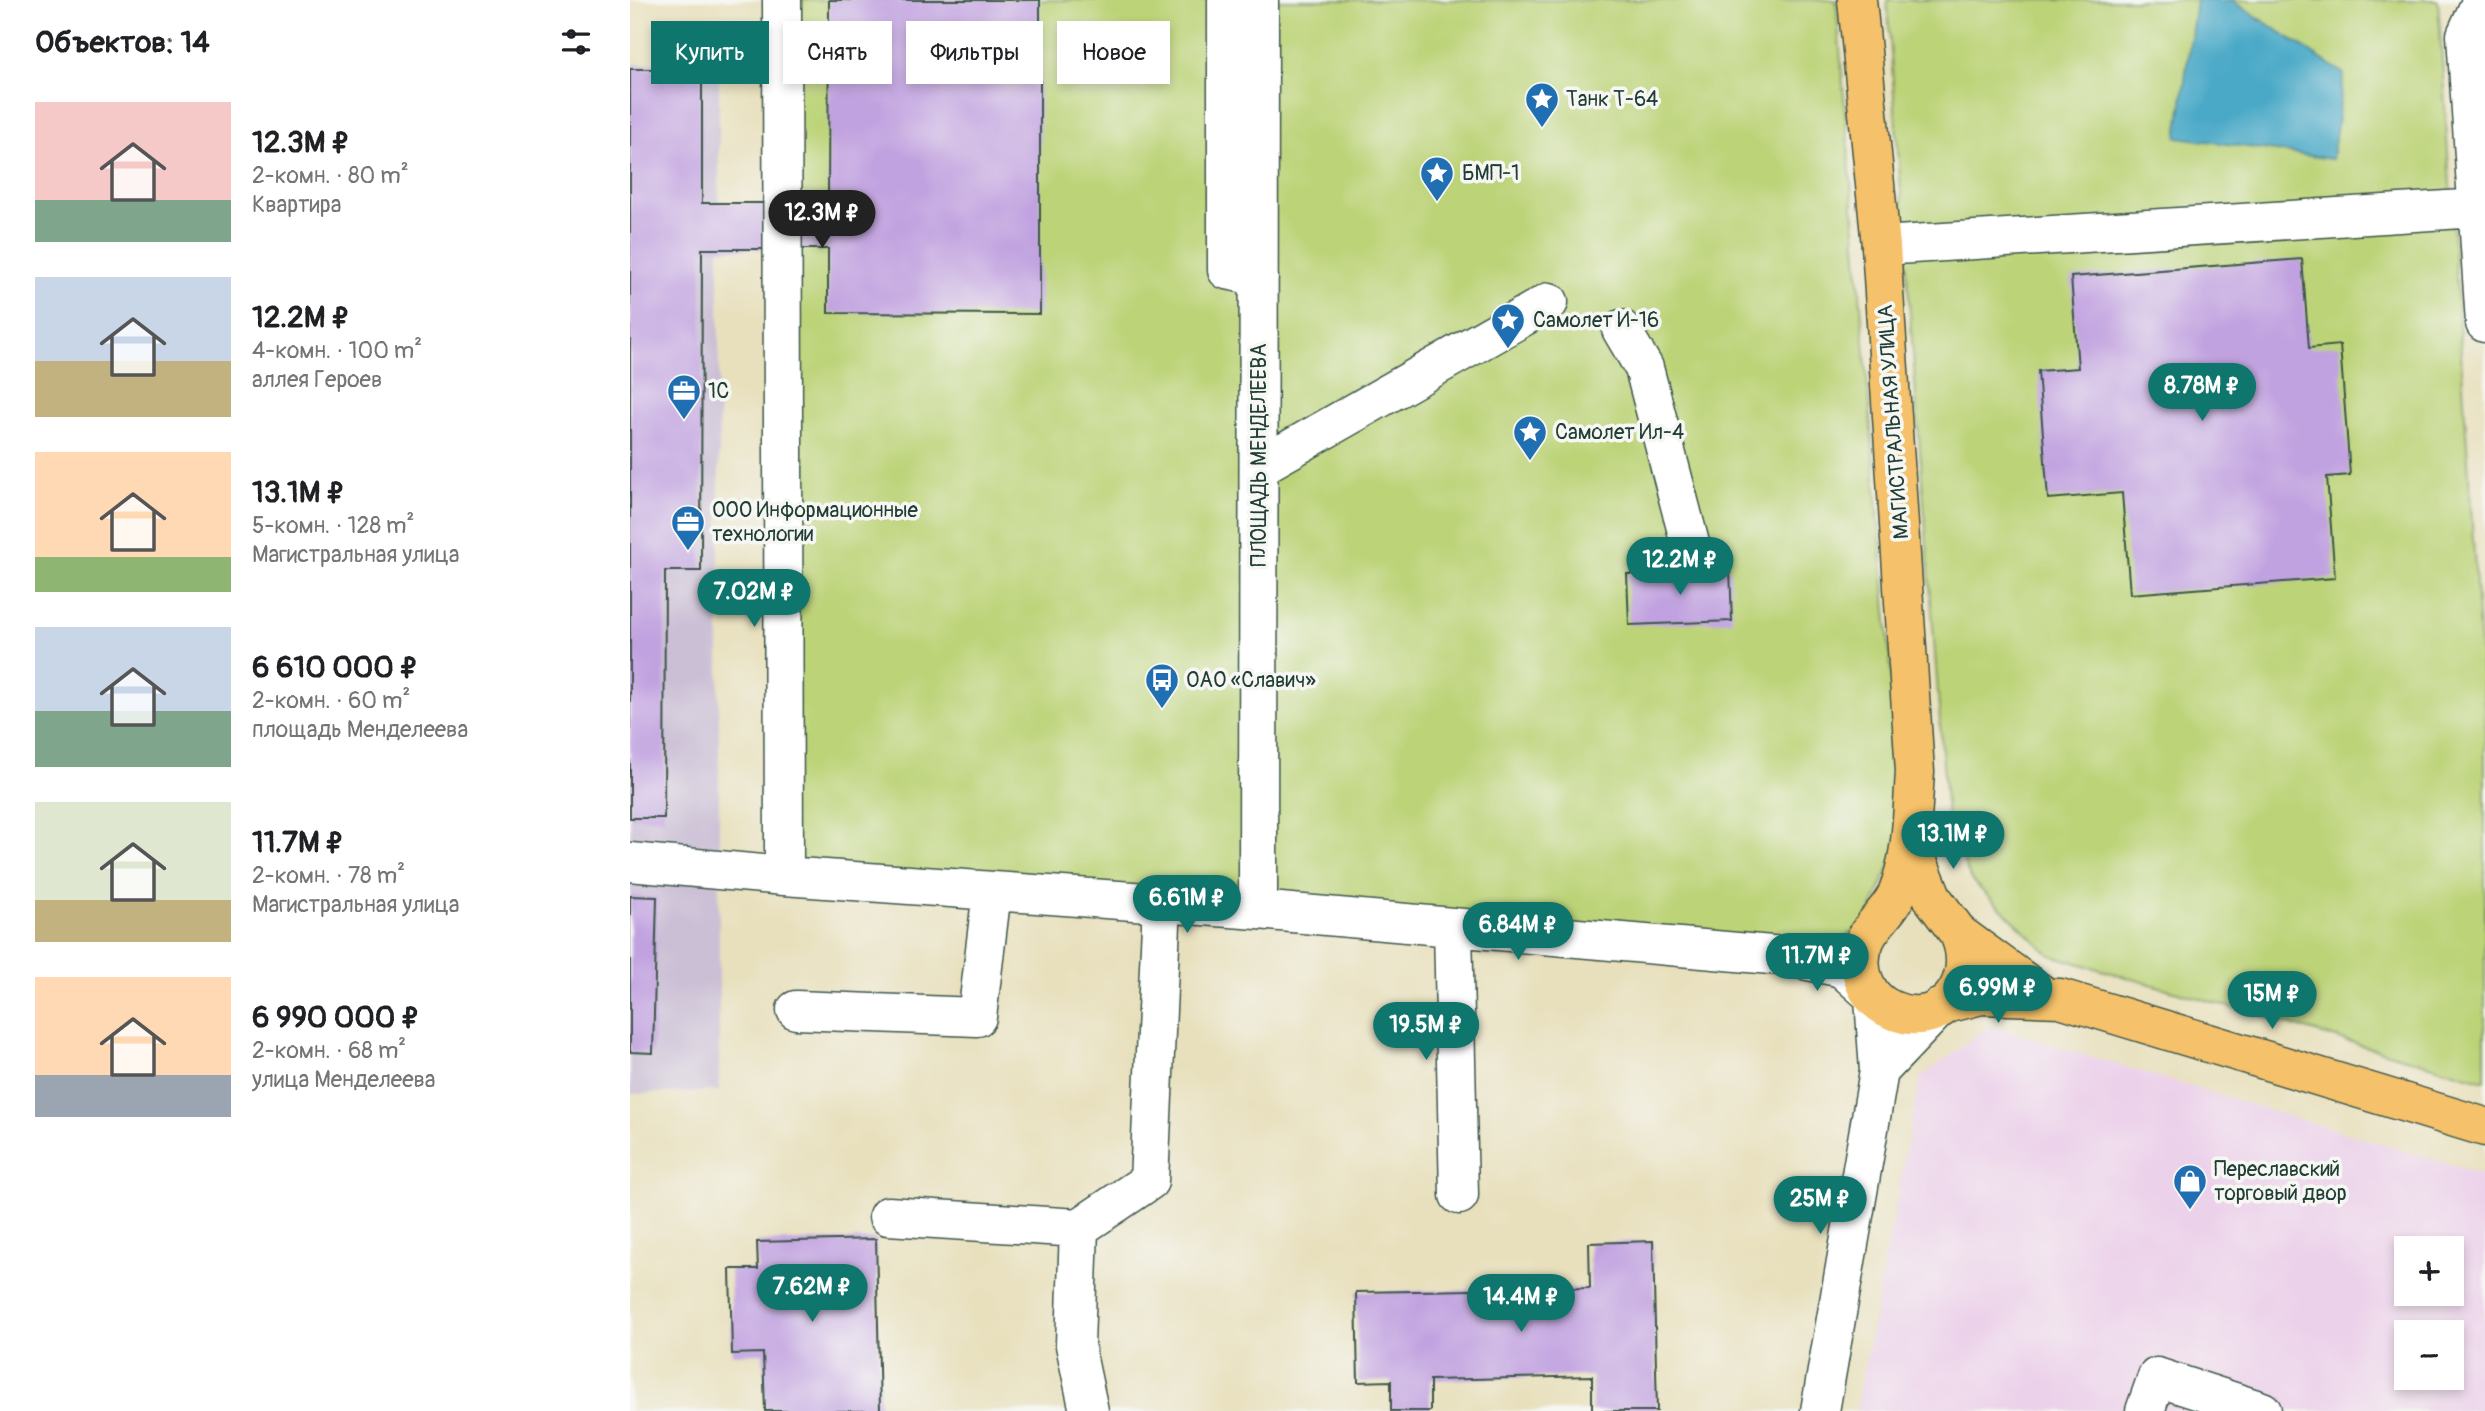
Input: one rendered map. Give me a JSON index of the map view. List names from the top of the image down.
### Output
{
  "streets": {
    "main road": ["МАГИСТРАЛЬНАЯ УЛИЦА"],
    "street": ["ПЛОЩАДЬ МЕНДЕЛЕЕВА"]
  },
  "places": {
    "place": [
      "Танк Т-64",
      "БМП-1",
      "Самолет И-16",
      "Самолет Ил-4"
    ],
    "office": ["1С", "ООО Информационные технологии"],
    "bus stop": ["ОАО «Славич»"],
    "shop": ["Переславский торговый двор"]
  },
  "page": {
    "heading": "Объектов: 14",
    "chip": [
      "Купить",
      "Снять",
      "Фильтры",
      "Новое"
    ],
    "list": [
      {
        "name": "12.3M ₽",
        "note": "2-комн. · 80 m² · Квартира"
      },
      {
        "name": "12.2M ₽",
        "note": "4-комн. · 100 m² · аллея Героев"
      },
      {
        "name": "13.1M ₽",
        "note": "5-комн. · 128 m² · Магистральная улица"
      },
      {
        "name": "6 610 000 ₽",
        "note": "2-комн. · 60 m² · площадь Менделеева"
      },
      {
        "name": "11.7M ₽",
        "note": "2-комн. · 78 m² · Магистральная улица"
      },
      {
        "name": "6 990 000 ₽",
        "note": "2-комн. · 68 m² · улица Менделеева"
      }
    ],
    "price": [
      "12.3M ₽",
      "8.78M ₽",
      "12.2M ₽",
      "7.02M ₽",
      "13.1M ₽",
      "6.61M ₽",
      "6.84M ₽",
      "11.7M ₽",
      "6.99M ₽",
      "15M ₽",
      "19.5M ₽",
      "25M ₽",
      "7.62M ₽",
      "14.4M ₽"
    ],
    "map_buttons": ["+", "−"]
  }
}
